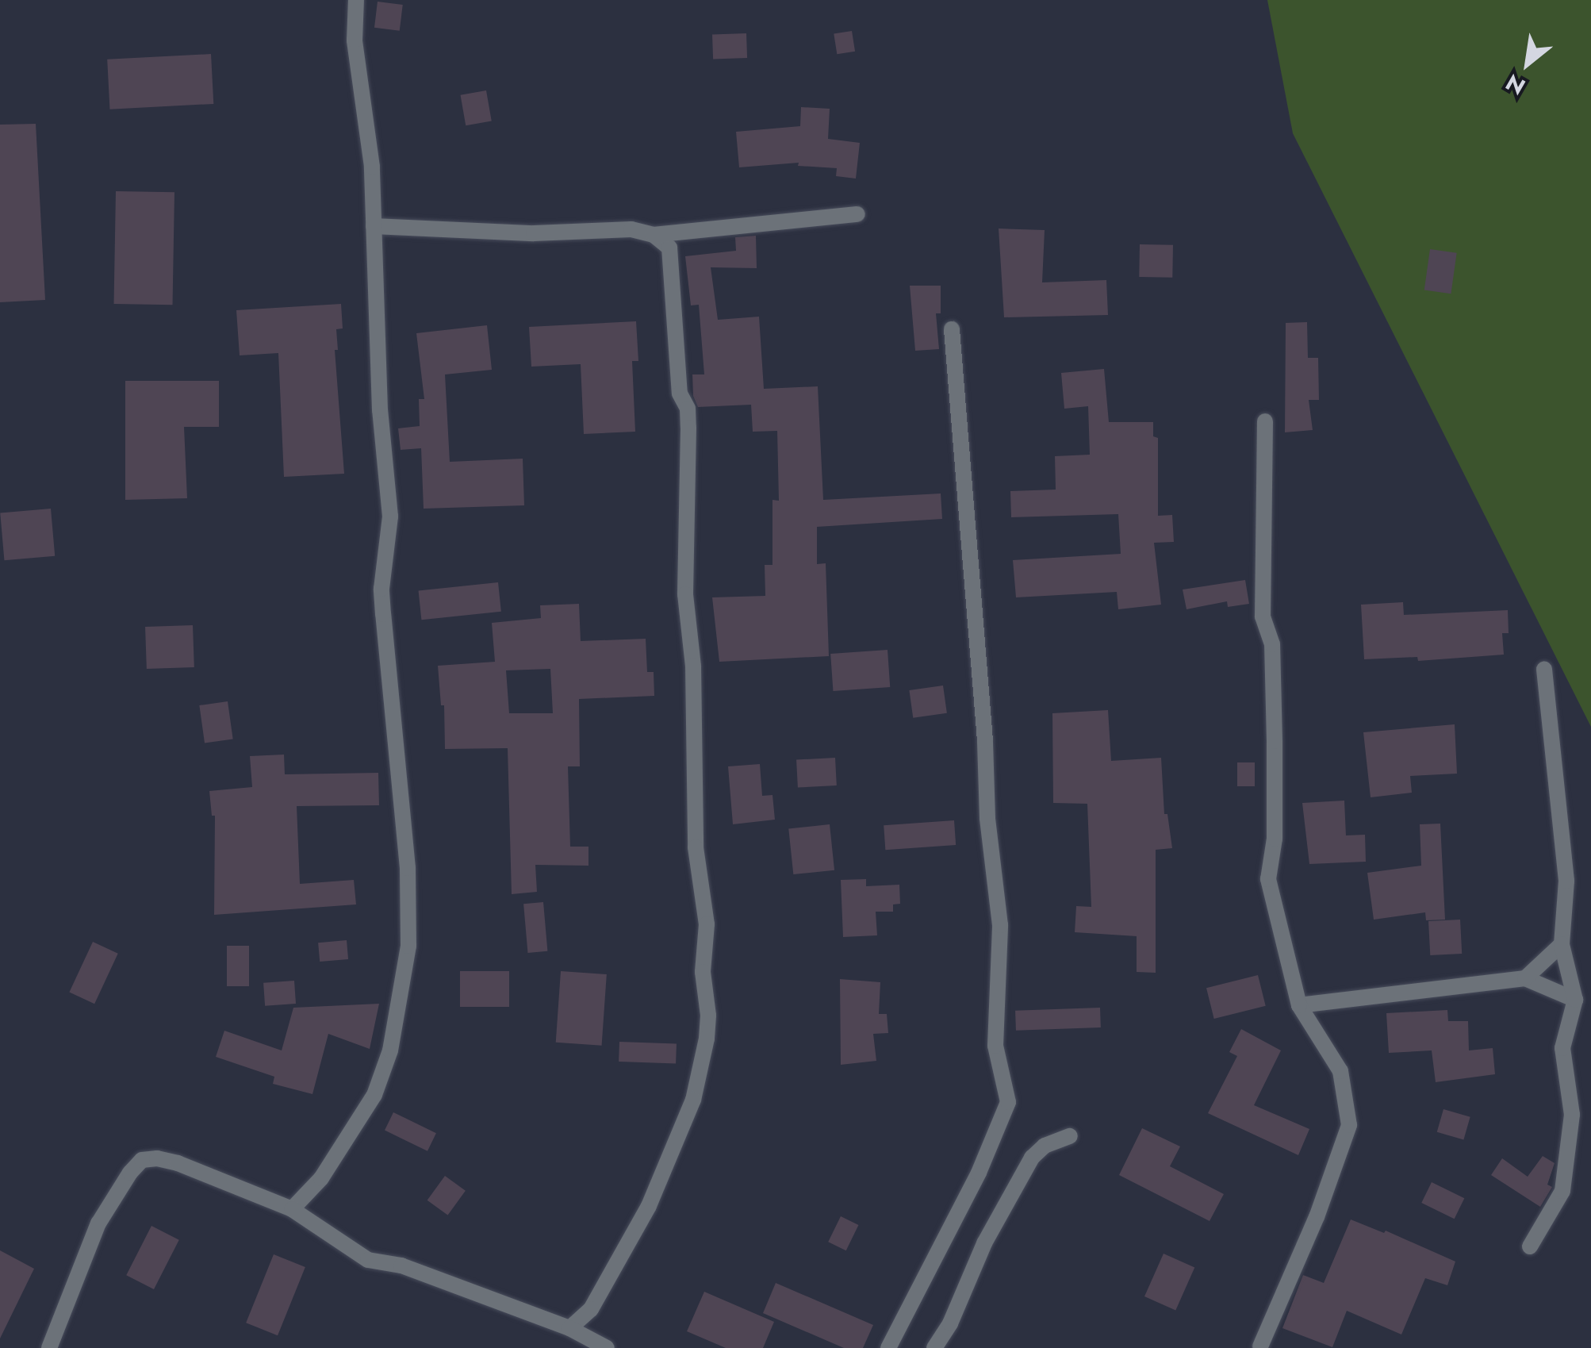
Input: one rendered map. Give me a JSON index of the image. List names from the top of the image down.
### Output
{
  "north": "bottom left"
}
